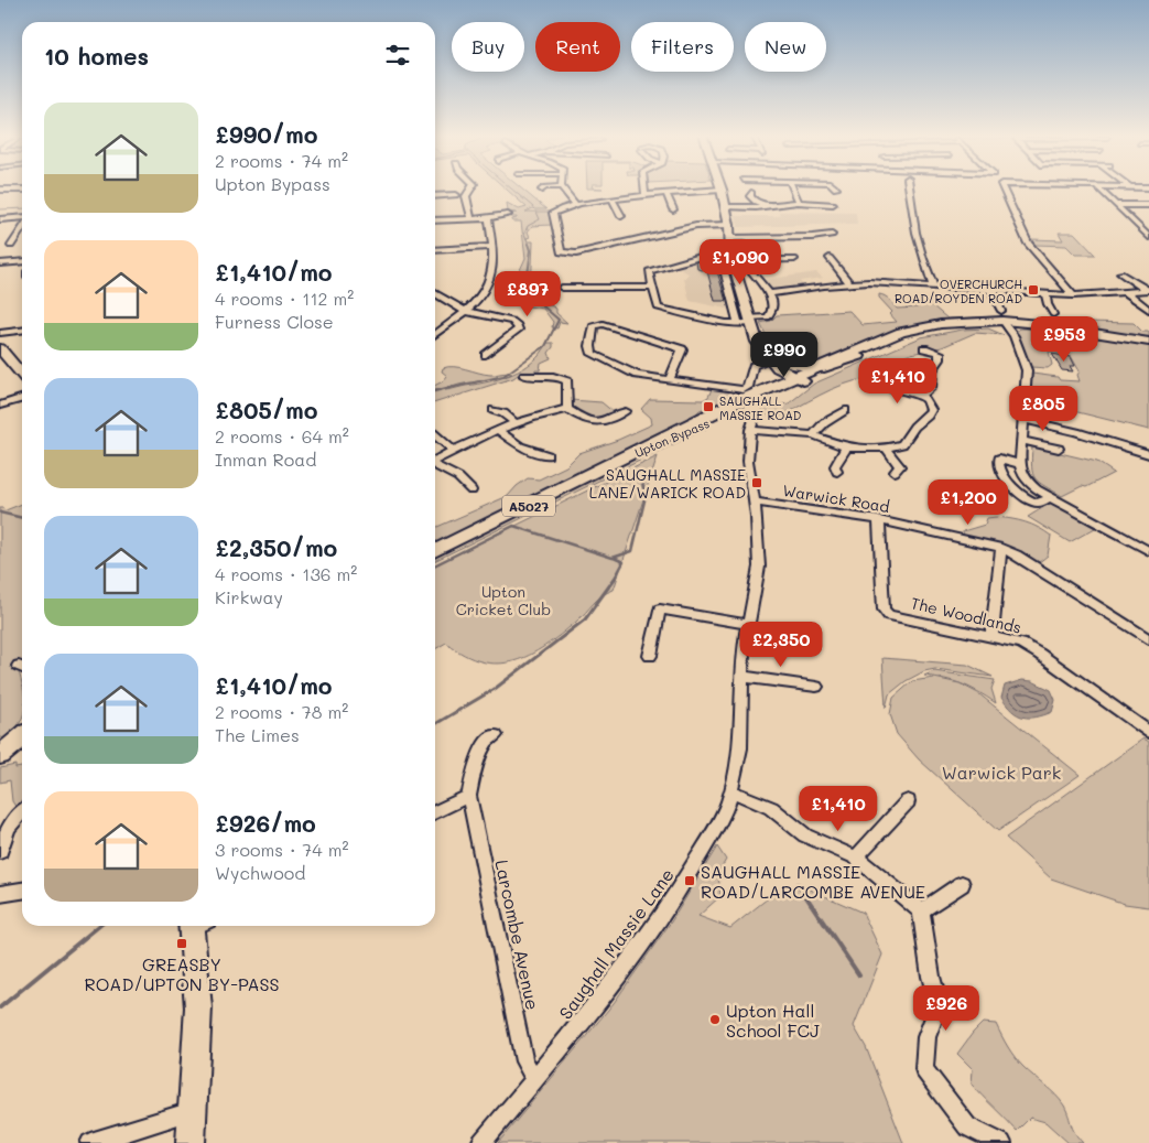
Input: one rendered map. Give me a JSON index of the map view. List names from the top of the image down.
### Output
{
  "streets": {
    "main road": ["Upton Bypass", "A5027"],
    "street": [
      "Warwick Road",
      "The Woodlands",
      "Larcombe Avenue",
      "Saughall Massie Lane"
    ]
  },
  "crossings": [
    ["Warwick Road", "The Woodlands"],
    ["Warwick Road", "Saughall Massie Lane"],
    ["Larcombe Avenue", "Saughall Massie Lane"]
  ],
  "parks": ["Upton Cricket Club", "Warwick Park"],
  "places": {
    "transit": [
      "OVERCHURCH ROAD/ROYDEN ROAD",
      "SAUGHALL MASSIE ROAD",
      "SAUGHALL MASSIE LANE/WARICK ROAD",
      "SAUGHALL MASSIE ROAD/LARCOMBE AVENUE",
      "GREASBY ROAD/UPTON BY-PASS"
    ],
    "other": ["Upton Hall School FCJ"]
  },
  "page": {
    "chip": [
      "Buy",
      "Rent",
      "Filters",
      "New"
    ],
    "heading": "10 homes",
    "list": [
      {
        "name": "£990/mo",
        "note": "2 rooms · 74 m² · Upton Bypass"
      },
      {
        "name": "£1,410/mo",
        "note": "4 rooms · 112 m² · Furness Close"
      },
      {
        "name": "£805/mo",
        "note": "2 rooms · 64 m² · Inman Road"
      },
      {
        "name": "£2,350/mo",
        "note": "4 rooms · 136 m² · Kirkway"
      },
      {
        "name": "£1,410/mo",
        "note": "2 rooms · 78 m² · The Limes"
      },
      {
        "name": "£926/mo",
        "note": "3 rooms · 74 m² · Wychwood"
      }
    ],
    "price": [
      "£1,090",
      "£897",
      "£953",
      "£990",
      "£1,410",
      "£805",
      "£1,200",
      "£2,350",
      "£1,410",
      "£926"
    ]
  }
}
